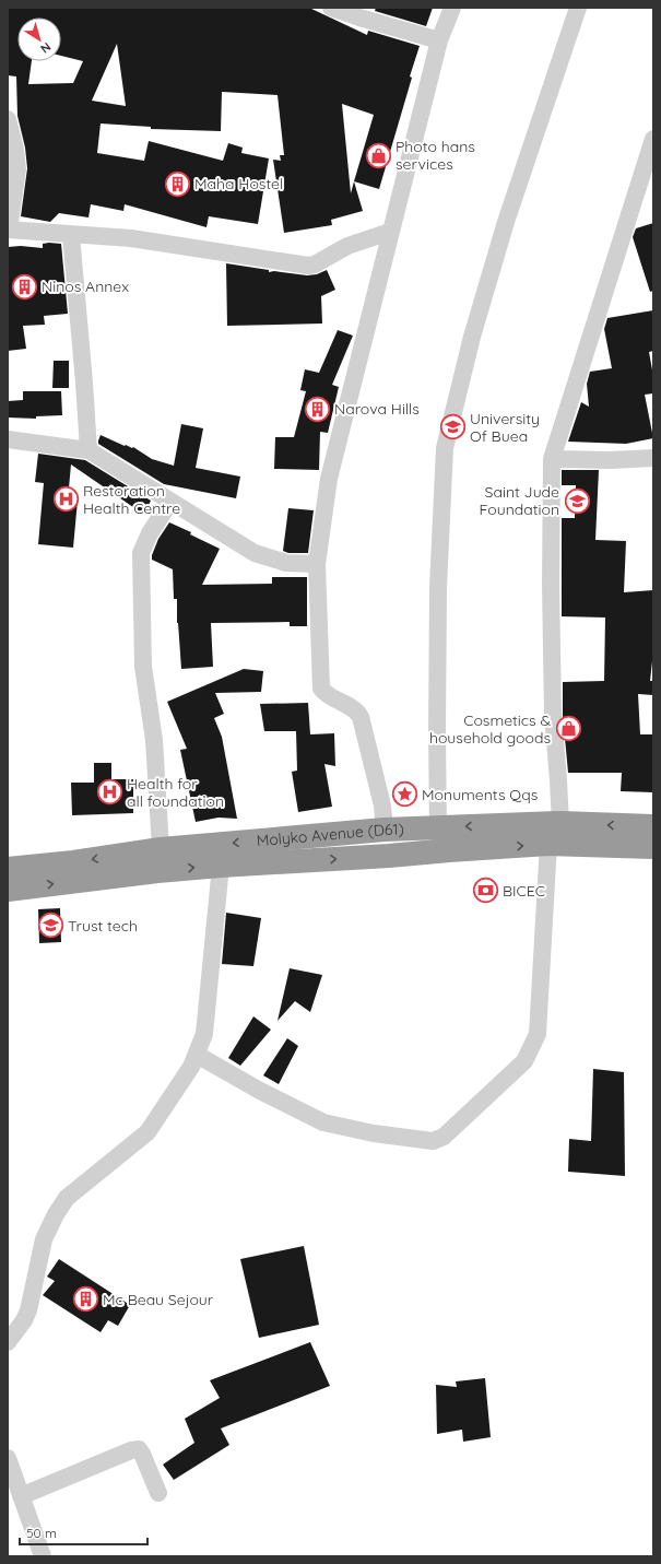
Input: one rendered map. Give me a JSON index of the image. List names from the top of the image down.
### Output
{
  "streets": {
    "highway": ["Molyko Avenue (D61)"]
  },
  "places": {
    "shop": ["Photo hans services", "Cosmetics & household goods"],
    "building": [
      "Maha Hostel",
      "Ninos Annex",
      "Narova Hills",
      "Mc Beau Sejour"
    ],
    "school or university": ["University Of Buea", "Saint Jude Foundation", "Trust tech"],
    "hospital": ["Restoration Health Centre", "Health for all foundation"],
    "place": ["Monuments Qqs"],
    "bank": ["BICEC"]
  },
  "scale_bar": "50 m",
  "north": "bottom right"
}
